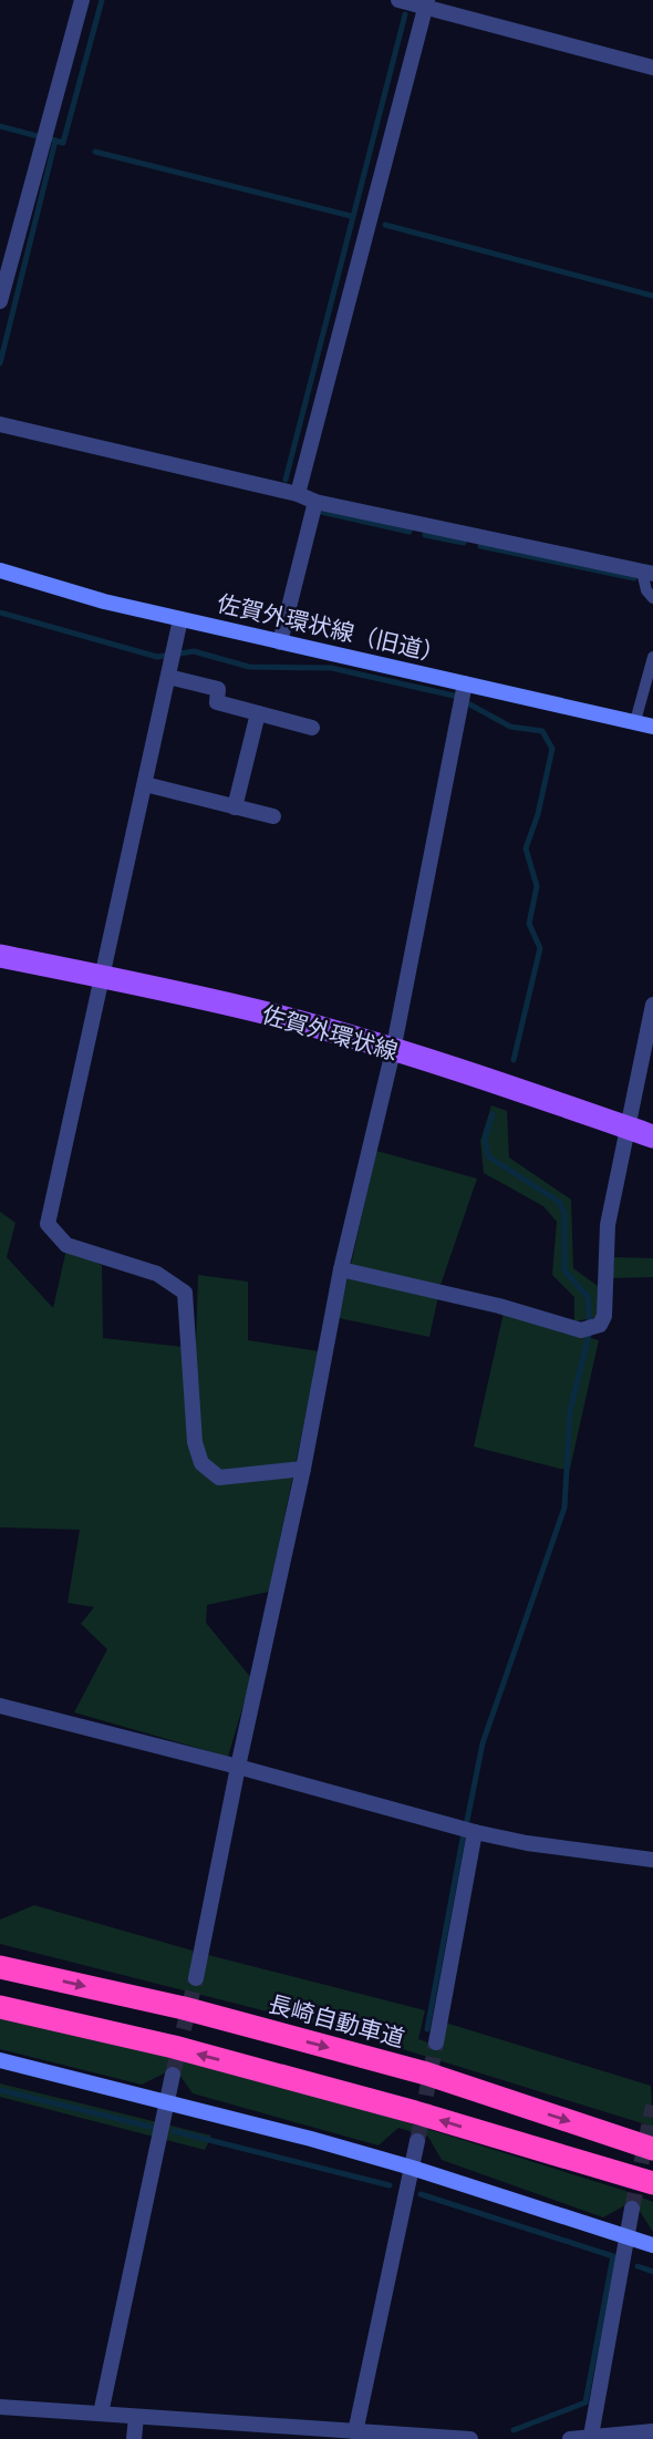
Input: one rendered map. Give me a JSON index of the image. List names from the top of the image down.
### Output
{
  "streets": {
    "highway": ["長崎自動車道"],
    "main road": ["佐賀外環状線"],
    "street": ["佐賀外環状線（旧道）"]
  }
}
